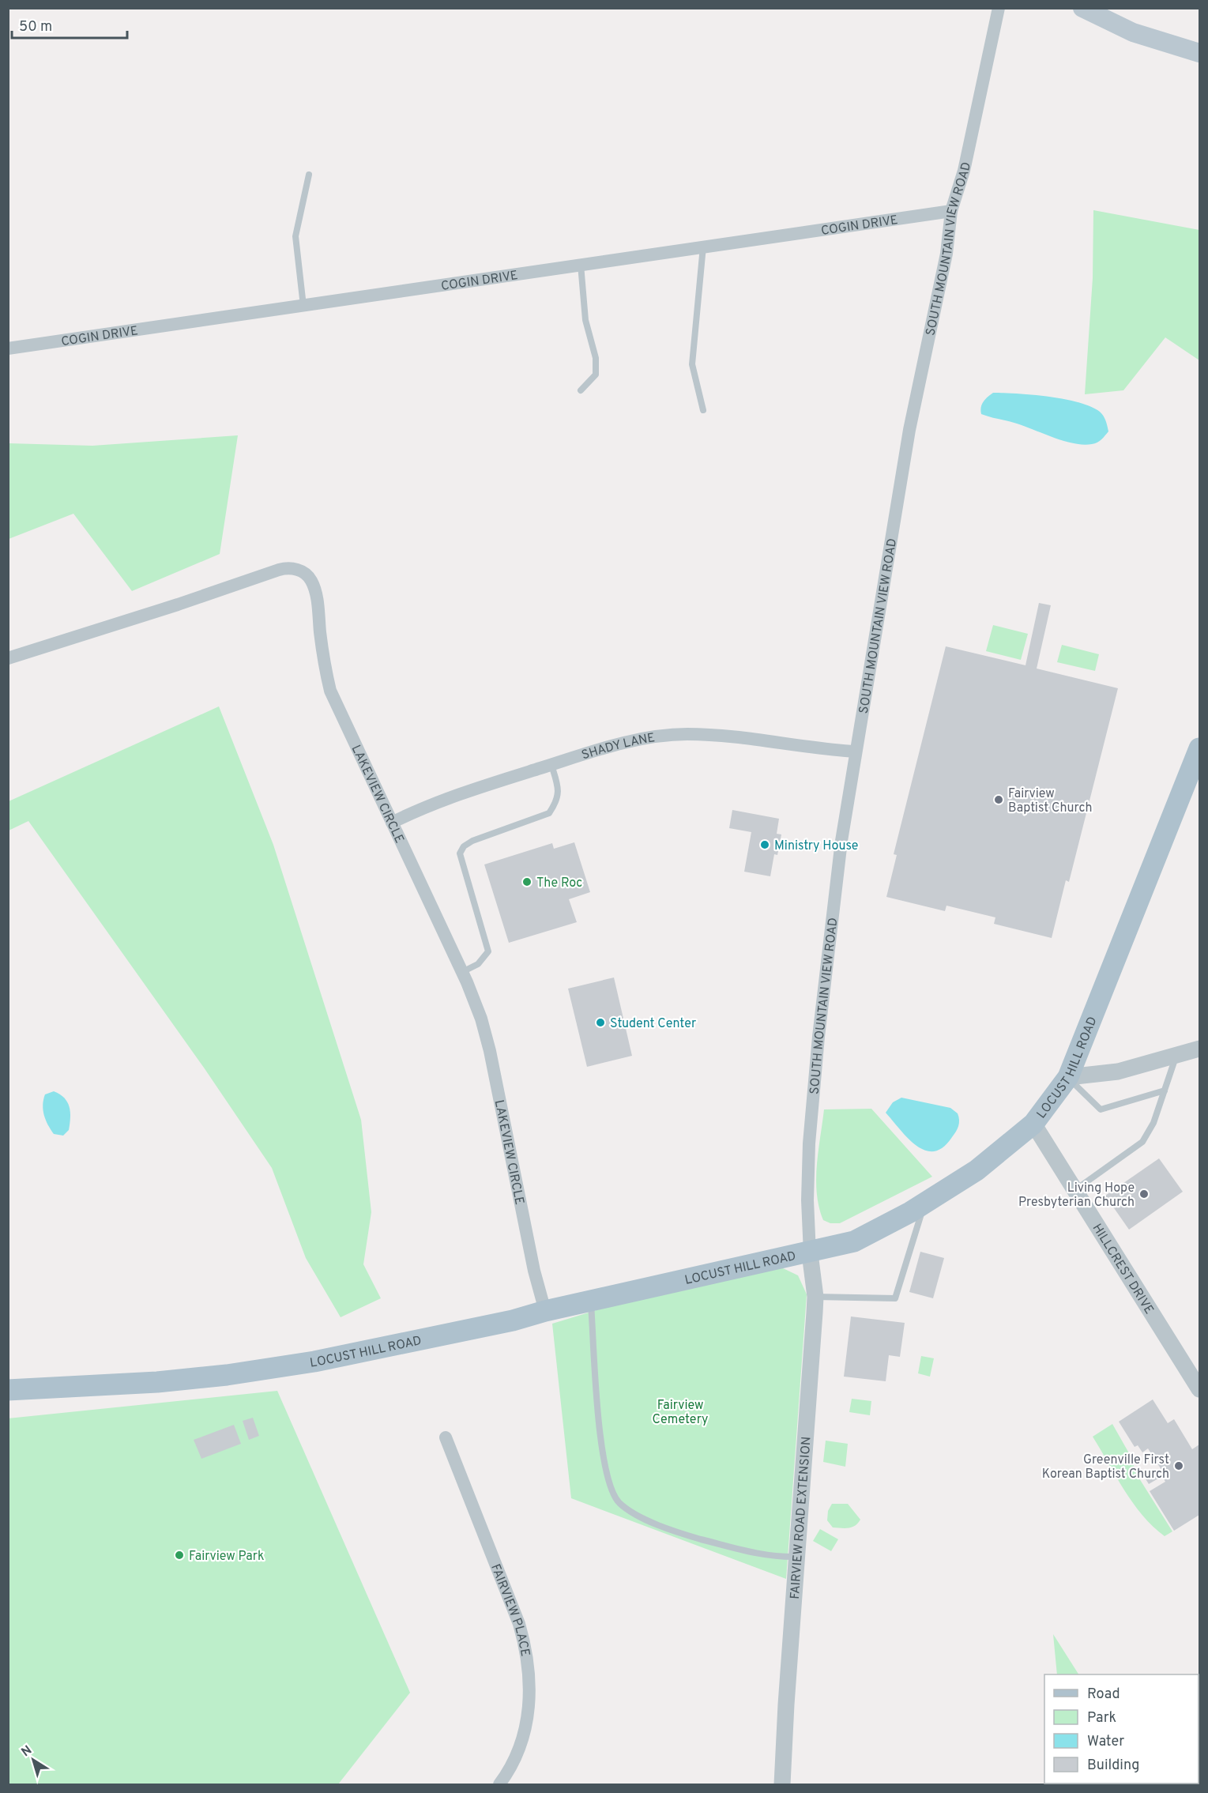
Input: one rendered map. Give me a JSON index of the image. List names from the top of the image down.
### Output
{
  "streets": {
    "main road": ["LOCUST HILL ROAD"],
    "street": [
      "COGIN DRIVE",
      "SOUTH MOUNTAIN VIEW ROAD",
      "SHADY LANE",
      "LAKEVIEW CIRCLE",
      "HILLCREST DRIVE",
      "FAIRVIEW ROAD EXTENSION",
      "FAIRVIEW PLACE"
    ]
  },
  "crossings": [
    ["COGIN DRIVE", "SOUTH MOUNTAIN VIEW ROAD"],
    ["SOUTH MOUNTAIN VIEW ROAD", "SHADY LANE"],
    ["SOUTH MOUNTAIN VIEW ROAD", "LOCUST HILL ROAD"],
    ["SOUTH MOUNTAIN VIEW ROAD", "FAIRVIEW ROAD EXTENSION"],
    ["SHADY LANE", "LAKEVIEW CIRCLE"],
    ["LAKEVIEW CIRCLE", "LOCUST HILL ROAD"],
    ["LOCUST HILL ROAD", "HILLCREST DRIVE"],
    ["LOCUST HILL ROAD", "FAIRVIEW ROAD EXTENSION"]
  ],
  "parks": ["Fairview Cemetery"],
  "places": [
    "Fairview Baptist Church",
    "Ministry House",
    "The Roc",
    "Student Center",
    "Living Hope Presbyterian Church",
    "Greenville First Korean Baptist Church",
    "Fairview Park"
  ],
  "legend": [
    "Road",
    "Park",
    "Water",
    "Building"
  ],
  "scale_bar": "50 m",
  "north": "top left"
}
